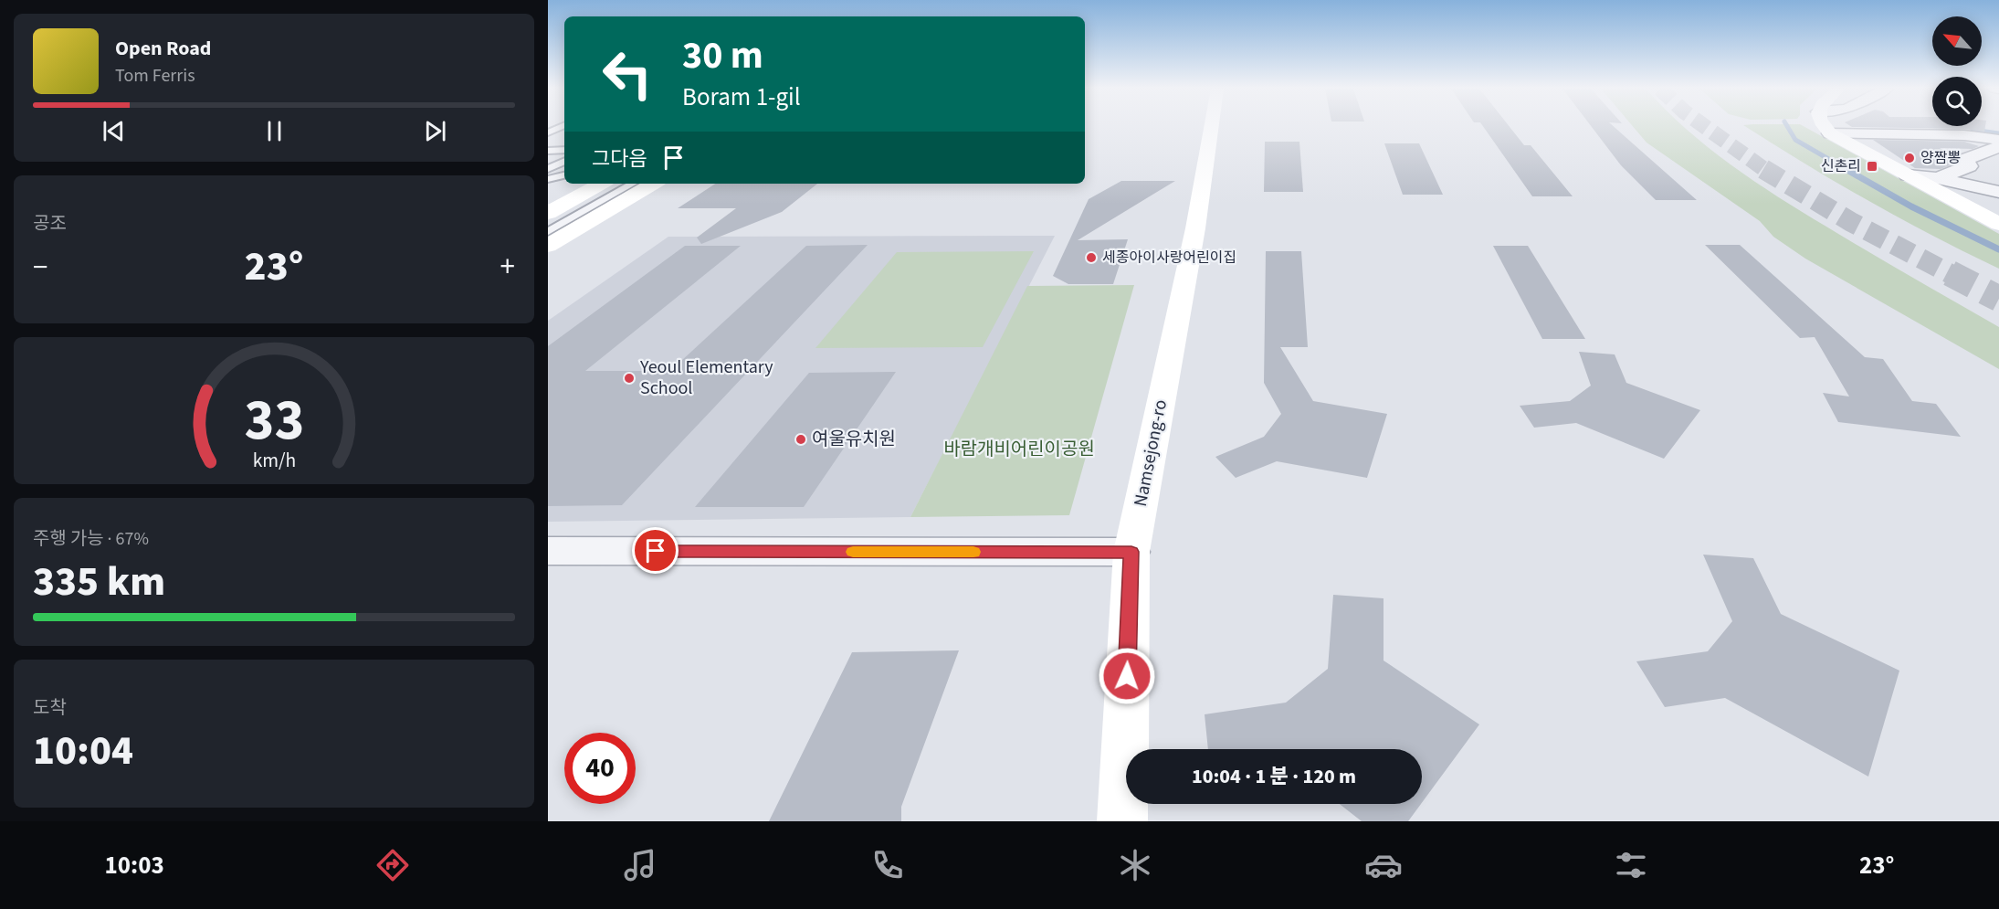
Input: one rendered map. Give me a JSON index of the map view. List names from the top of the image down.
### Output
{
  "streets": {
    "street": ["Namsejong-ro"]
  },
  "parks": ["바람개비어린이공원"],
  "places": {
    "other": [
      "양짬뽕",
      "세종아이사랑어린이집",
      "Yeoul Elementary School",
      "여울유치원"
    ],
    "transit": ["신촌리"]
  },
  "north": "top left",
  "page": {
    "turn": ["30 m", "Boram 1-gil"],
    "song": ["Open Road", "Tom Ferris"],
    "then": "그다음",
    "tile": [
      "공조",
      ["주행 가능 · 67%", "335 km"],
      ["도착", "10:04"]
    ],
    "heat": ["−", "23°", "+"],
    "limit": "40",
    "trip": "10:04 · 1 분 · 120 m",
    "tabs": ["10:03", "23°"],
    "gauge": ["33", "km/h"]
  }
}
